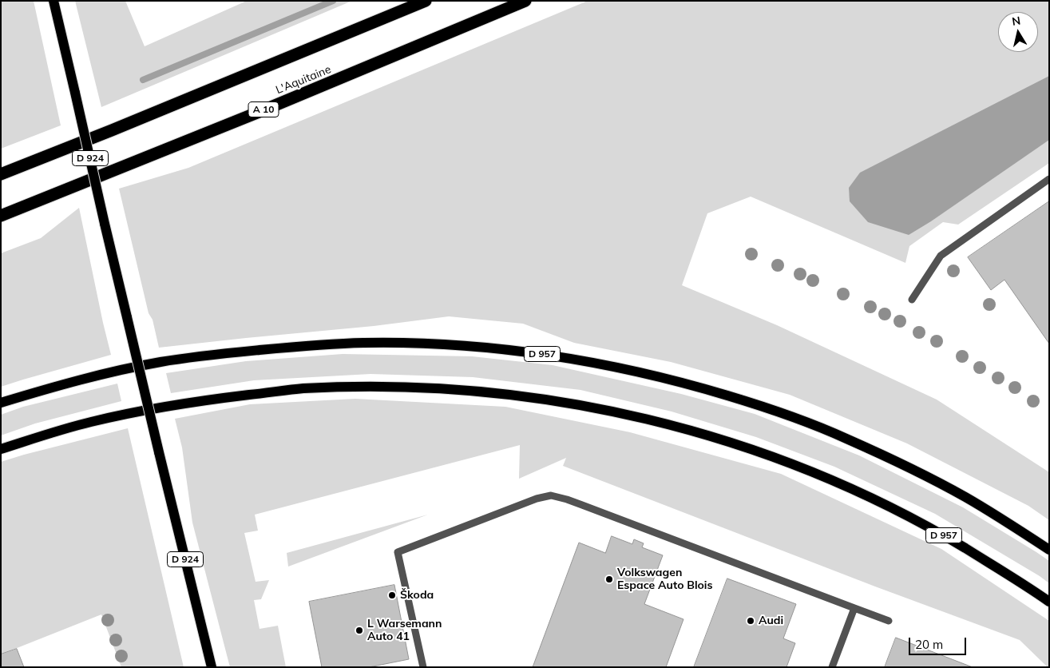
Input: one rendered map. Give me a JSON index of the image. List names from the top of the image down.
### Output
{
  "streets": {
    "highway": ["L'Aquitaine", "A 10"],
    "main road": ["D 924", "D 957"]
  },
  "places": [
    "Volkswagen Espace Auto Blois",
    "Škoda",
    "Audi",
    "L Warsemann Auto 41"
  ],
  "scale_bar": "20 m",
  "north": "top"
}
